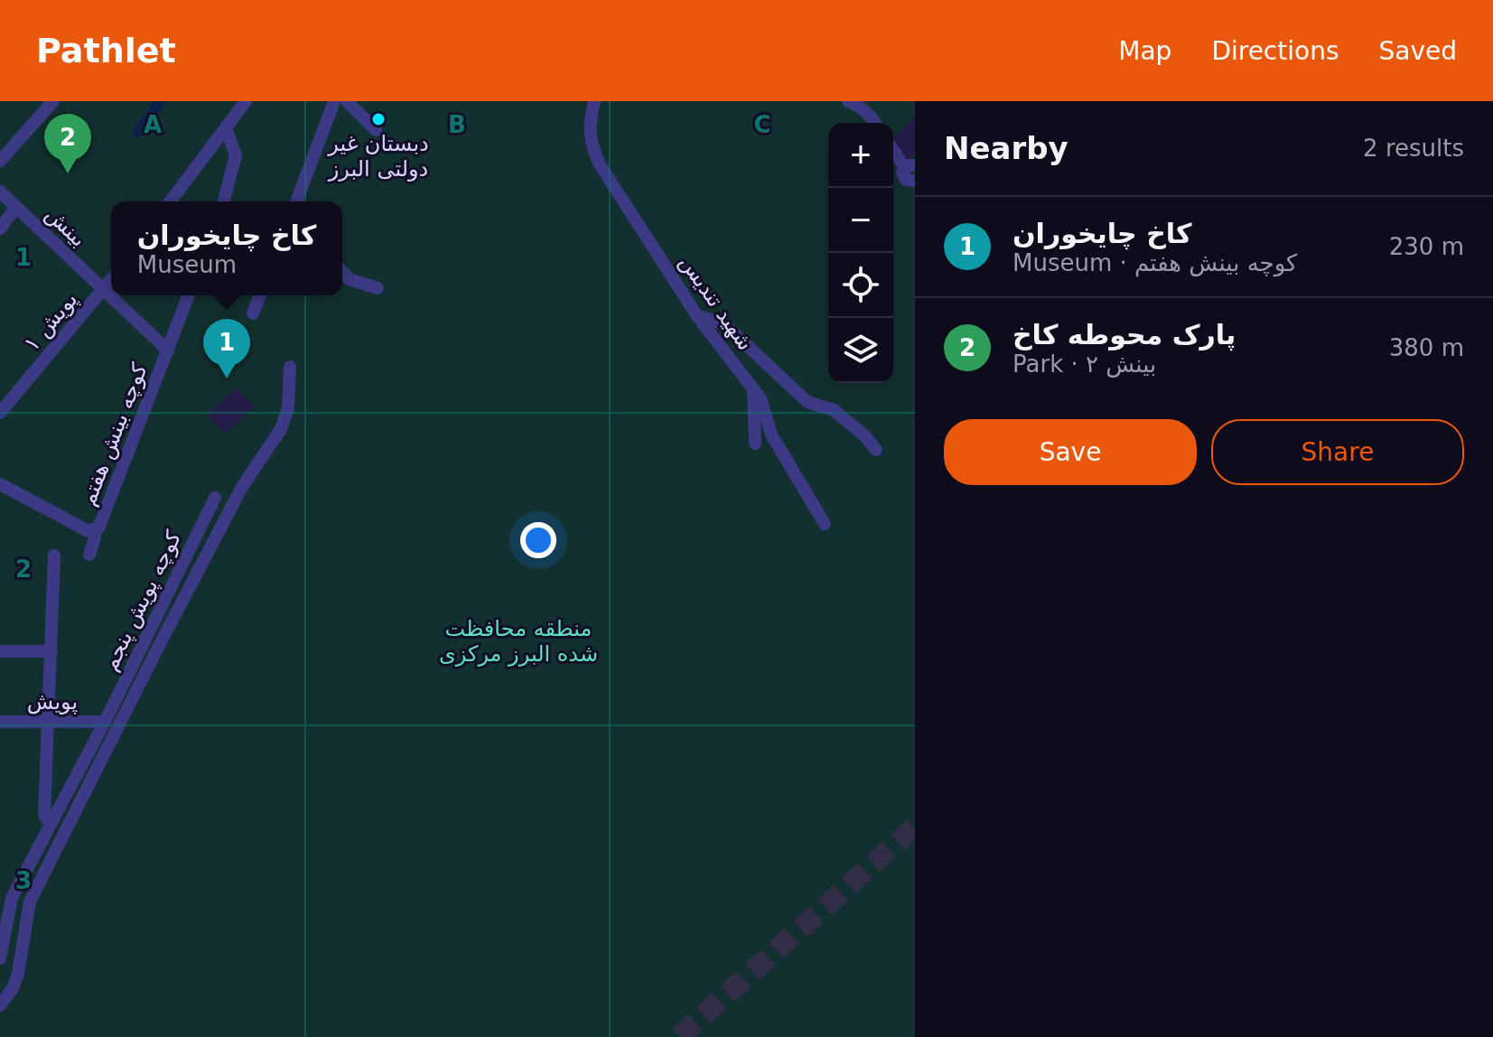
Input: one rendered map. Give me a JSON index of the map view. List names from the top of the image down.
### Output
{
  "streets": {
    "street": [
      "بینش",
      "شهید تندیس",
      "پویش ۱",
      "کوچه بینش هفتم",
      "کوچه پویش پنجم",
      "پویش"
    ]
  },
  "crossings": [
    ["بینش", "پویش ۱"],
    ["بینش", "کوچه بینش هفتم"],
    ["کوچه پویش پنجم", "پویش"]
  ],
  "parks": ["منطقه محافظت شده البرز مرکزی"],
  "places": ["دبستان غیر دولتی البرز"],
  "page": {
    "header": "Pathlet",
    "nav": ["Map", "Directions", "Saved"],
    "heading": ["Nearby", "2 results"],
    "pins": ["2", "1"],
    "map_buttons": ["+", "−"],
    "list": [
      {
        "mark": "1",
        "name": "کاخ چایخوران",
        "note": "Museum · کوچه بینش هفتم",
        "value": "230 m"
      },
      {
        "mark": "2",
        "name": "پارک محوطه کاخ",
        "note": "Park · بینش ۲",
        "value": "380 m"
      }
    ],
    "popup": ["کاخ چایخوران", "Museum"],
    "buttons": ["Save", "Share"]
  },
  "grid": {
    "columns": ["A", "B", "C"],
    "rows": ["1", "2", "3"]
  }
}
